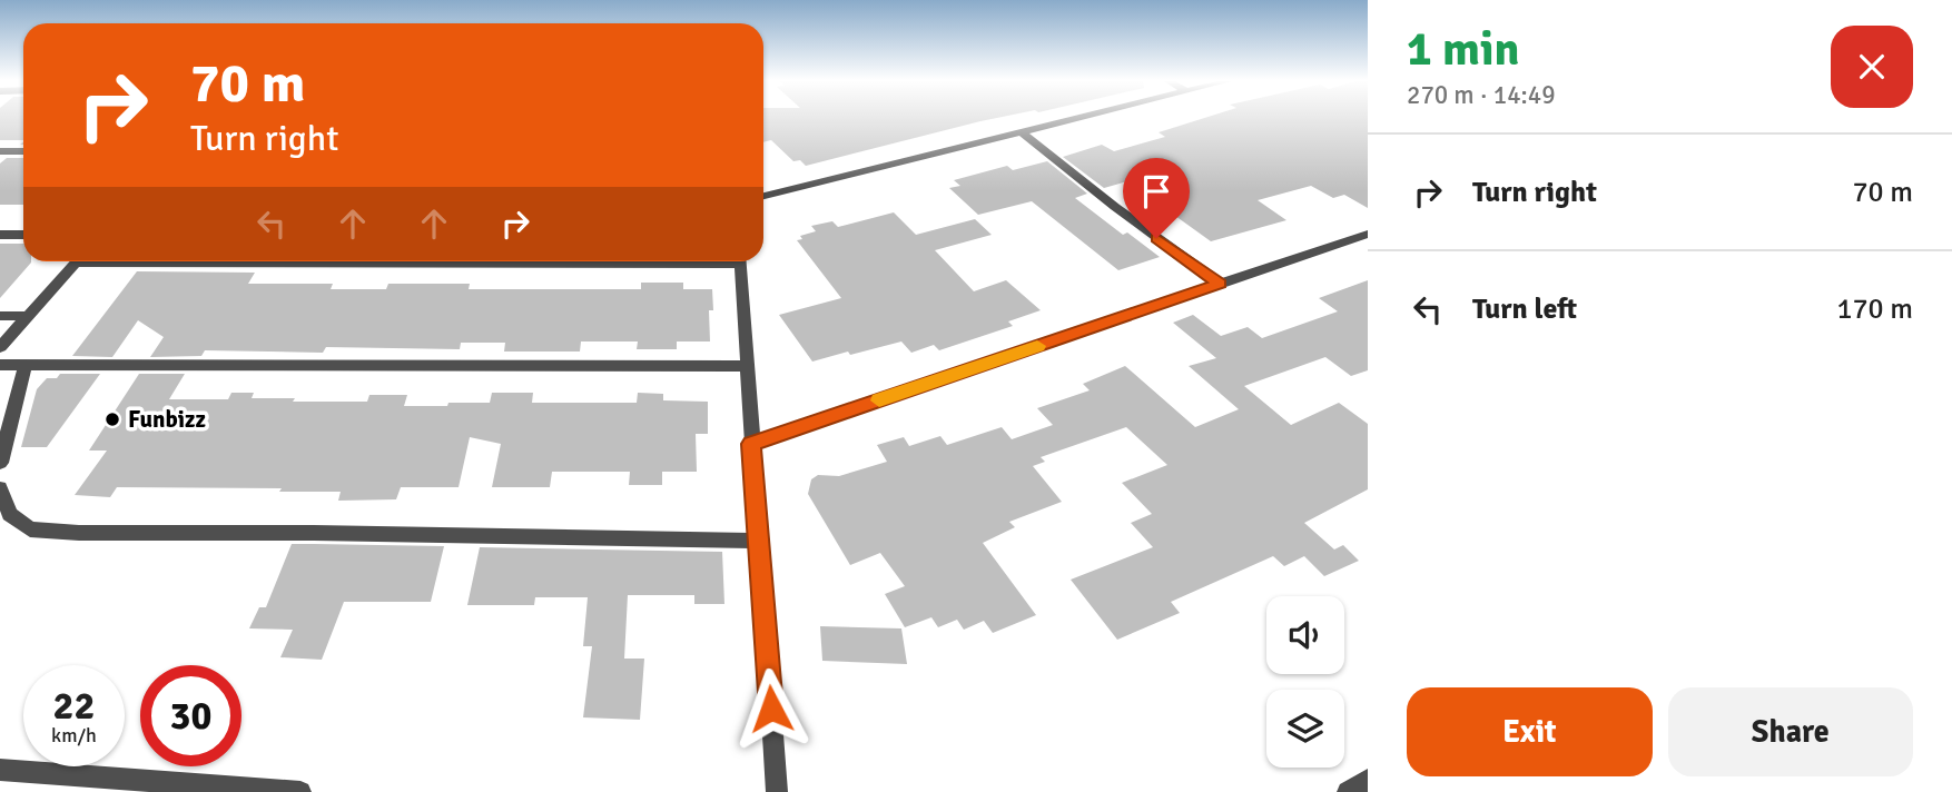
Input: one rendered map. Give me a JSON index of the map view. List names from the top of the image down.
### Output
{
  "places": ["Funbizz"],
  "page": {
    "heading": ["1 min", "270 m · 14:49"],
    "turn": ["70 m", "Turn right"],
    "list": [
      {
        "name": "Turn right",
        "value": "70 m"
      },
      {
        "name": "Turn left",
        "value": "170 m"
      }
    ],
    "speed": "22 km/h",
    "limit": "30",
    "buttons": ["Exit", "Share"]
  }
}
